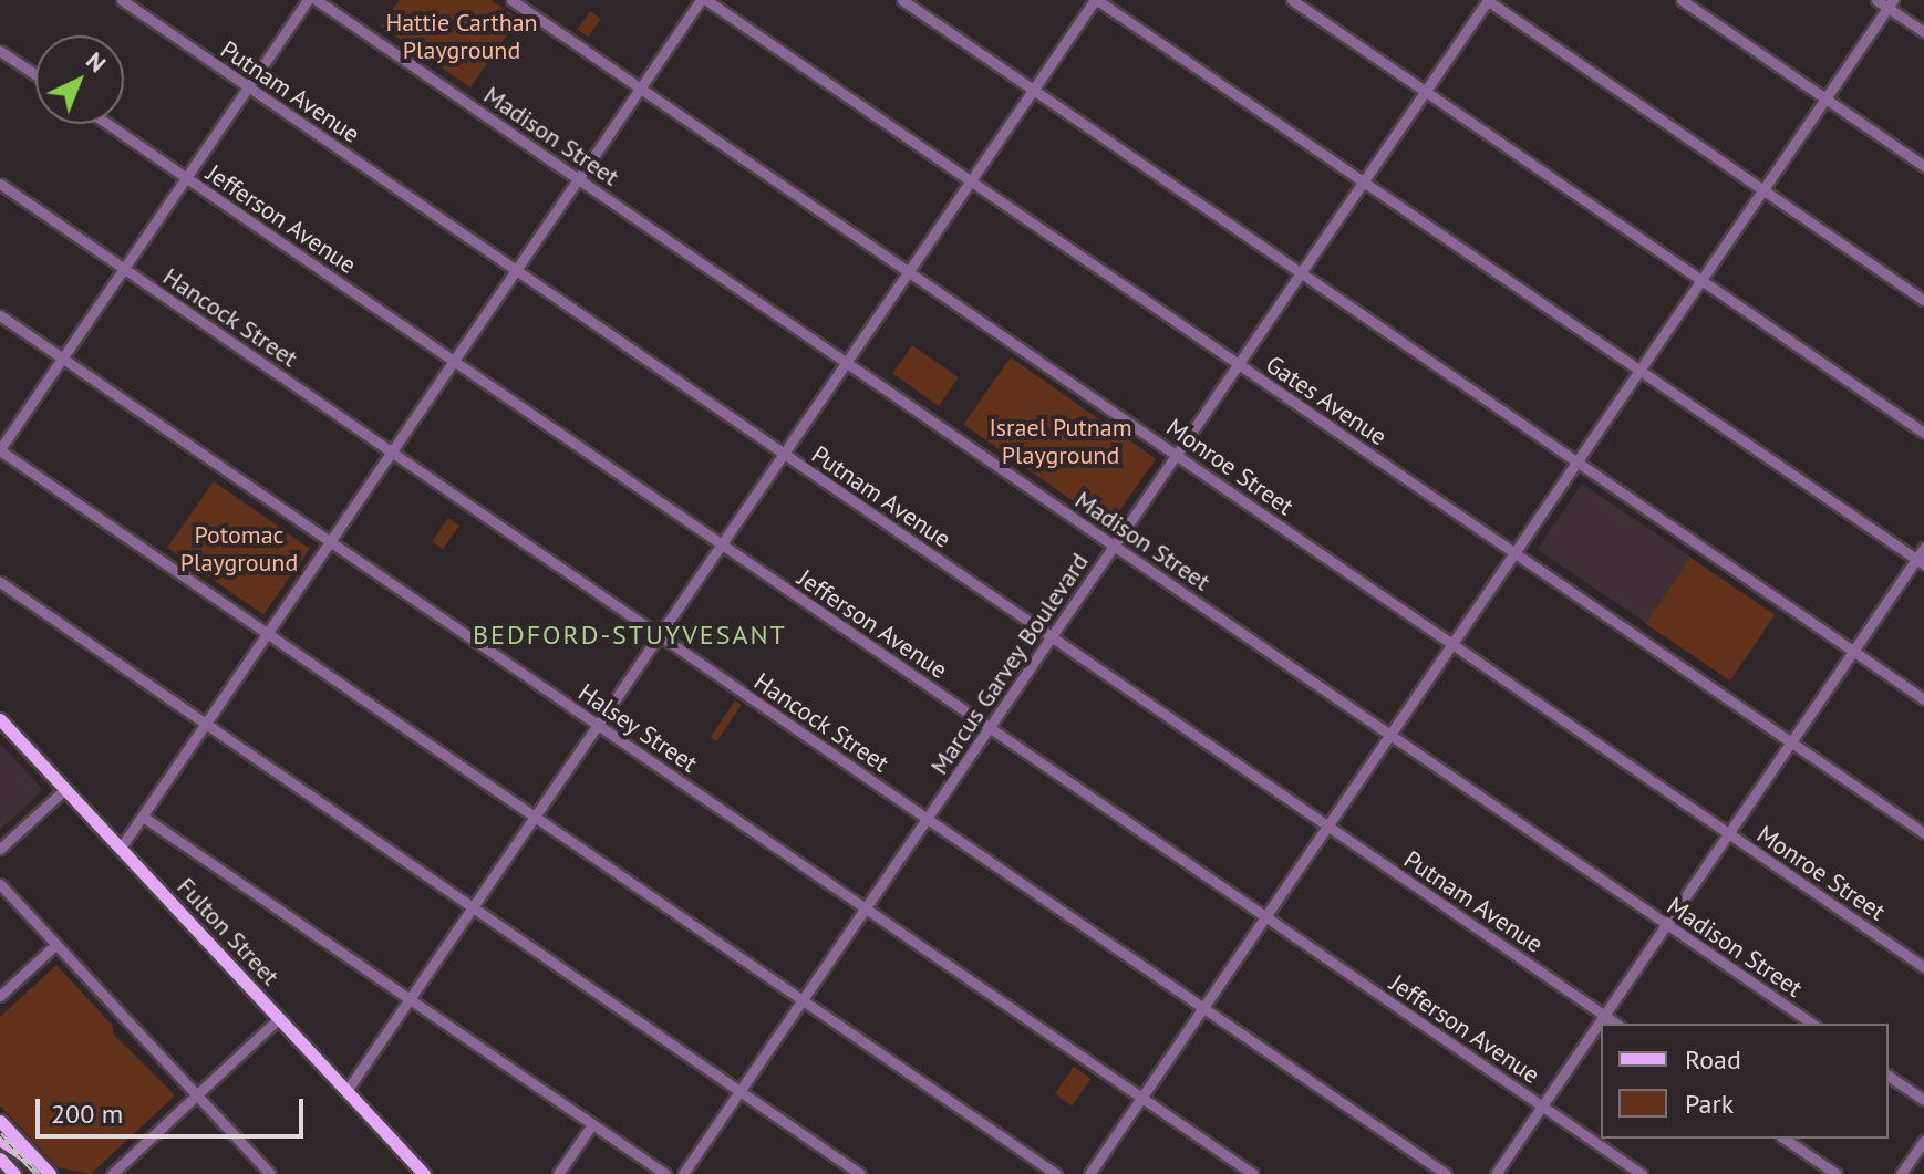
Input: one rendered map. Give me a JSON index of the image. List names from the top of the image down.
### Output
{
  "streets": {
    "main road": ["Fulton Street"],
    "street": [
      "Putnam Avenue",
      "Madison Street",
      "Jefferson Avenue",
      "Hancock Street",
      "Gates Avenue",
      "Monroe Street",
      "Marcus Garvey Boulevard",
      "Halsey Street"
    ]
  },
  "crossings": [
    ["Putnam Avenue", "Marcus Garvey Boulevard"],
    ["Madison Street", "Marcus Garvey Boulevard"],
    ["Jefferson Avenue", "Marcus Garvey Boulevard"],
    ["Hancock Street", "Marcus Garvey Boulevard"],
    ["Gates Avenue", "Marcus Garvey Boulevard"],
    ["Monroe Street", "Marcus Garvey Boulevard"],
    ["Marcus Garvey Boulevard", "Halsey Street"]
  ],
  "districts": ["BEDFORD-STUYVESANT"],
  "parks": ["Hattie Carthan Playground", "Israel Putnam Playground", "Potomac Playground"],
  "legend": ["Road", "Park"],
  "scale_bar": "200 m",
  "north": "top right"
}
